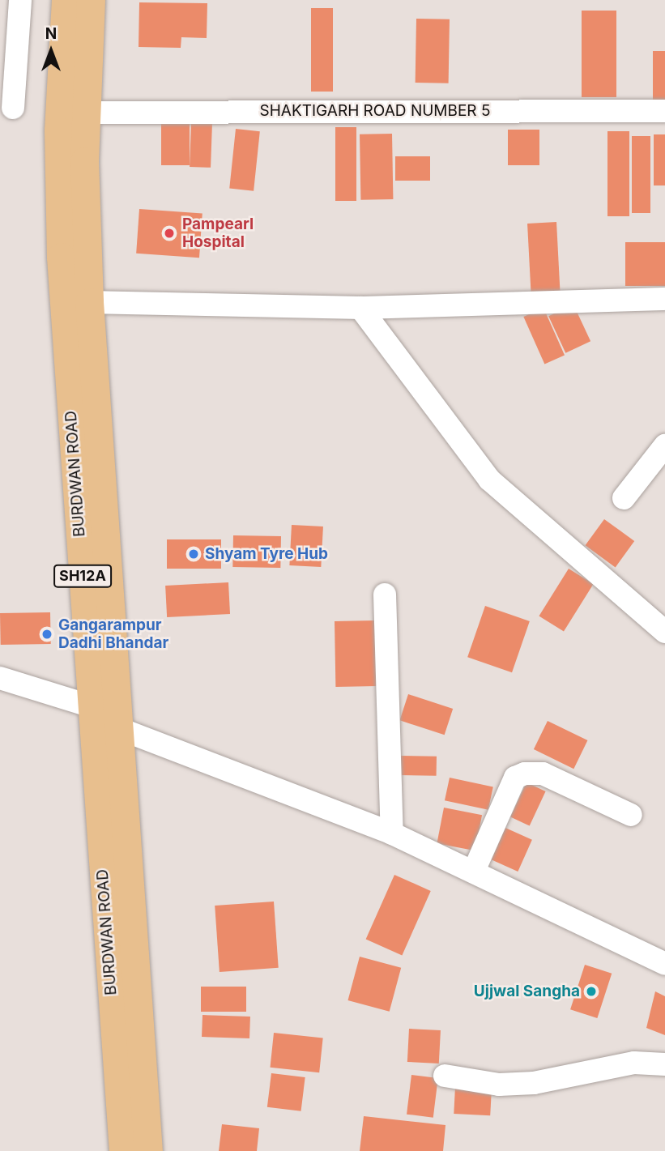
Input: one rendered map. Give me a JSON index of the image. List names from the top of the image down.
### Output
{
  "streets": {
    "main road": ["BURDWAN ROAD", "SH12A"],
    "street": ["SHAKTIGARH ROAD NUMBER 5"]
  },
  "crossings": [
    ["SHAKTIGARH ROAD NUMBER 5", "BURDWAN ROAD"]
  ],
  "places": [
    "Pampearl Hospital",
    "Shyam Tyre Hub",
    "Gangarampur Dadhi Bhandar",
    "Ujjwal Sangha"
  ],
  "north": "top"
}
